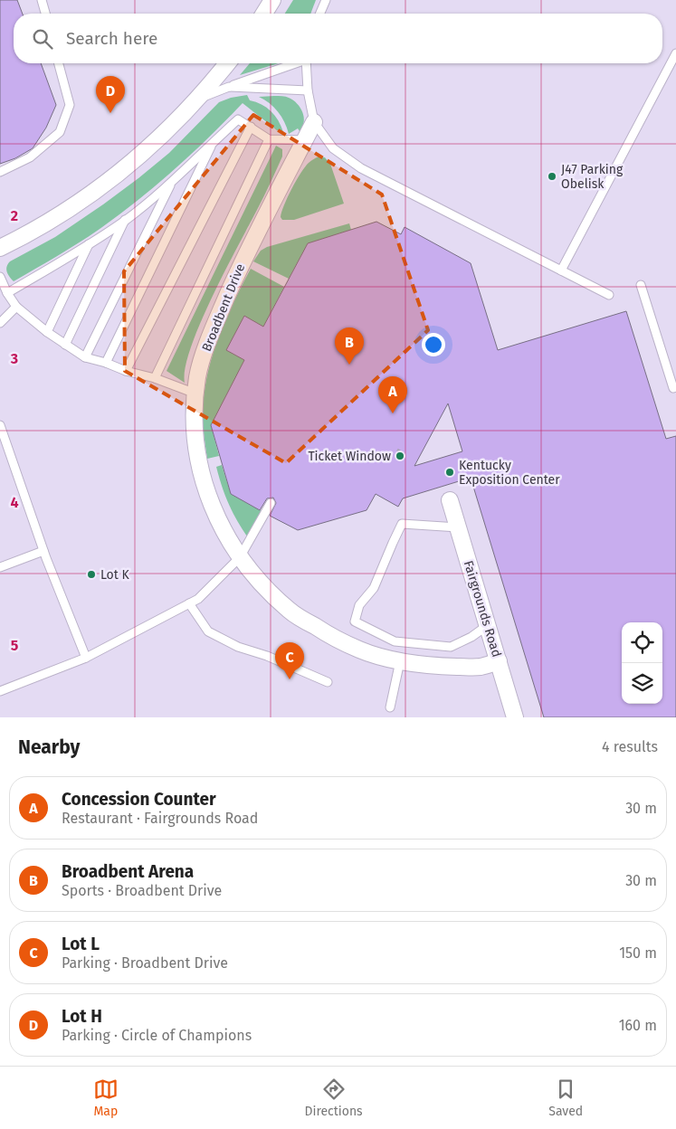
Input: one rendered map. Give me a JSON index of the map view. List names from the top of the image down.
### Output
{
  "streets": {
    "street": ["Broadbent Drive", "Fairgrounds Road"]
  },
  "crossings": [
    ["Broadbent Drive", "Fairgrounds Road"]
  ],
  "places": [
    "J47 Parking Obelisk",
    "Ticket Window",
    "Kentucky Exposition Center",
    "Lot K"
  ],
  "page": {
    "search": "Search here",
    "pins": [
      "D",
      "B",
      "A",
      "C"
    ],
    "heading": ["Nearby", "4 results"],
    "list": [
      {
        "mark": "A",
        "name": "Concession Counter",
        "note": "Restaurant · Fairgrounds Road",
        "value": "30 m"
      },
      {
        "mark": "B",
        "name": "Broadbent Arena",
        "note": "Sports · Broadbent Drive",
        "value": "30 m"
      },
      {
        "mark": "C",
        "name": "Lot L",
        "note": "Parking · Broadbent Drive",
        "value": "150 m"
      },
      {
        "mark": "D",
        "name": "Lot H",
        "note": "Parking · Circle of Champions",
        "value": "160 m"
      }
    ],
    "nav": ["Map", "Directions", "Saved"]
  },
  "grid": {
    "rows": [
      "2",
      "3",
      "4",
      "5"
    ]
  }
}
